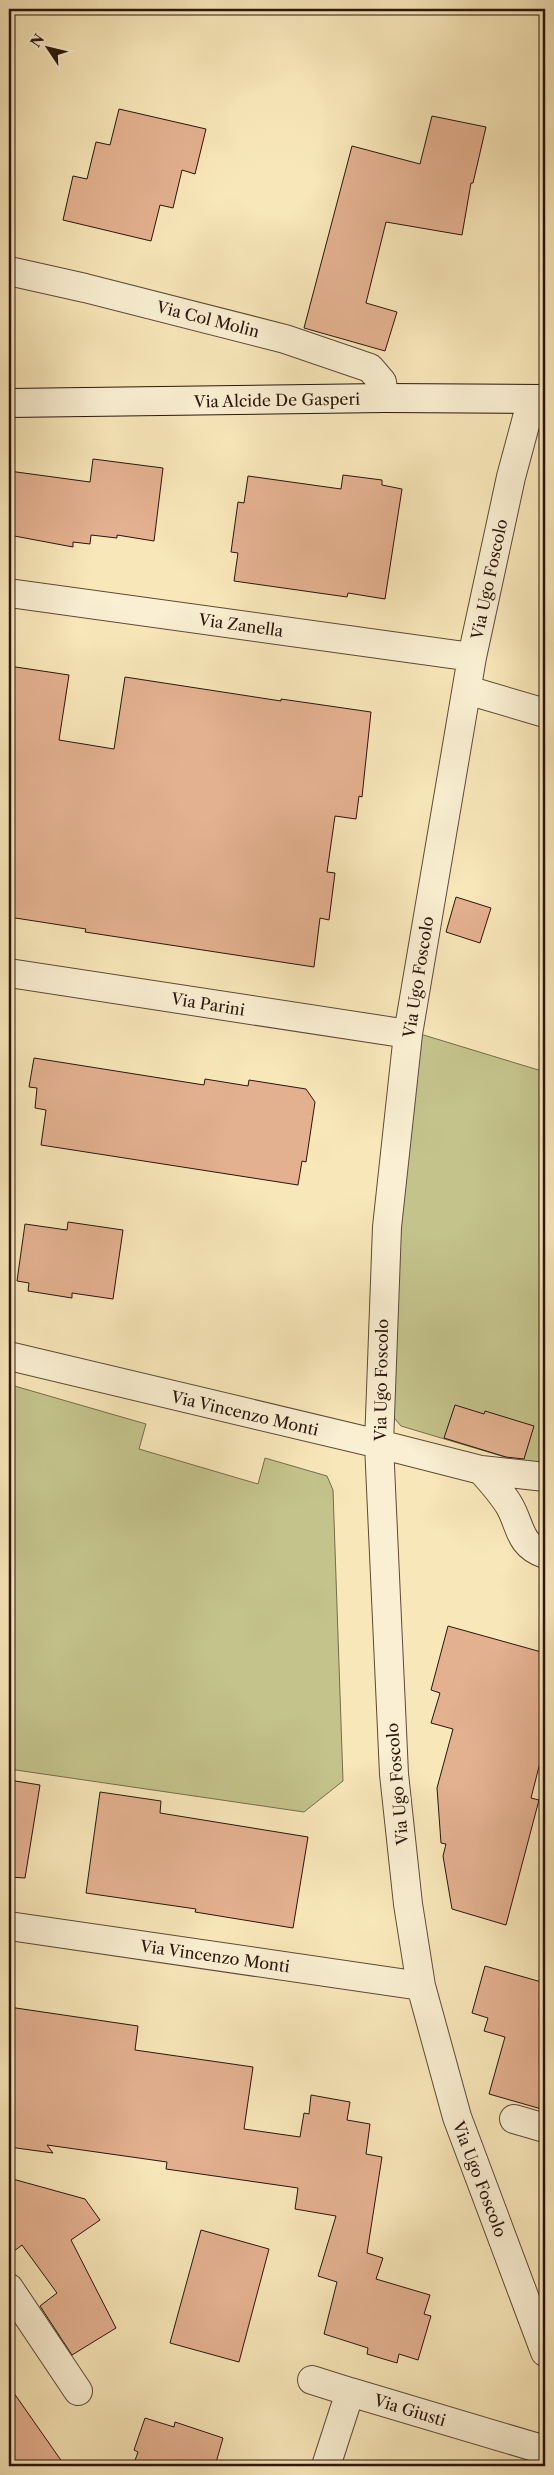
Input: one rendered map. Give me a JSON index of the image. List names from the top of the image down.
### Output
{
  "streets": {
    "street": [
      "Via Col Molin",
      "Via Alcide De Gasperi",
      "Via Ugo Foscolo",
      "Via Zanella",
      "Via Parini",
      "Via Vincenzo Monti",
      "Via Giusti"
    ]
  },
  "crossings": [
    ["Via Col Molin", "Via Alcide De Gasperi"],
    ["Via Alcide De Gasperi", "Via Ugo Foscolo"],
    ["Via Ugo Foscolo", "Via Zanella"],
    ["Via Ugo Foscolo", "Via Parini"],
    ["Via Ugo Foscolo", "Via Vincenzo Monti"]
  ],
  "north": "top left"
}
